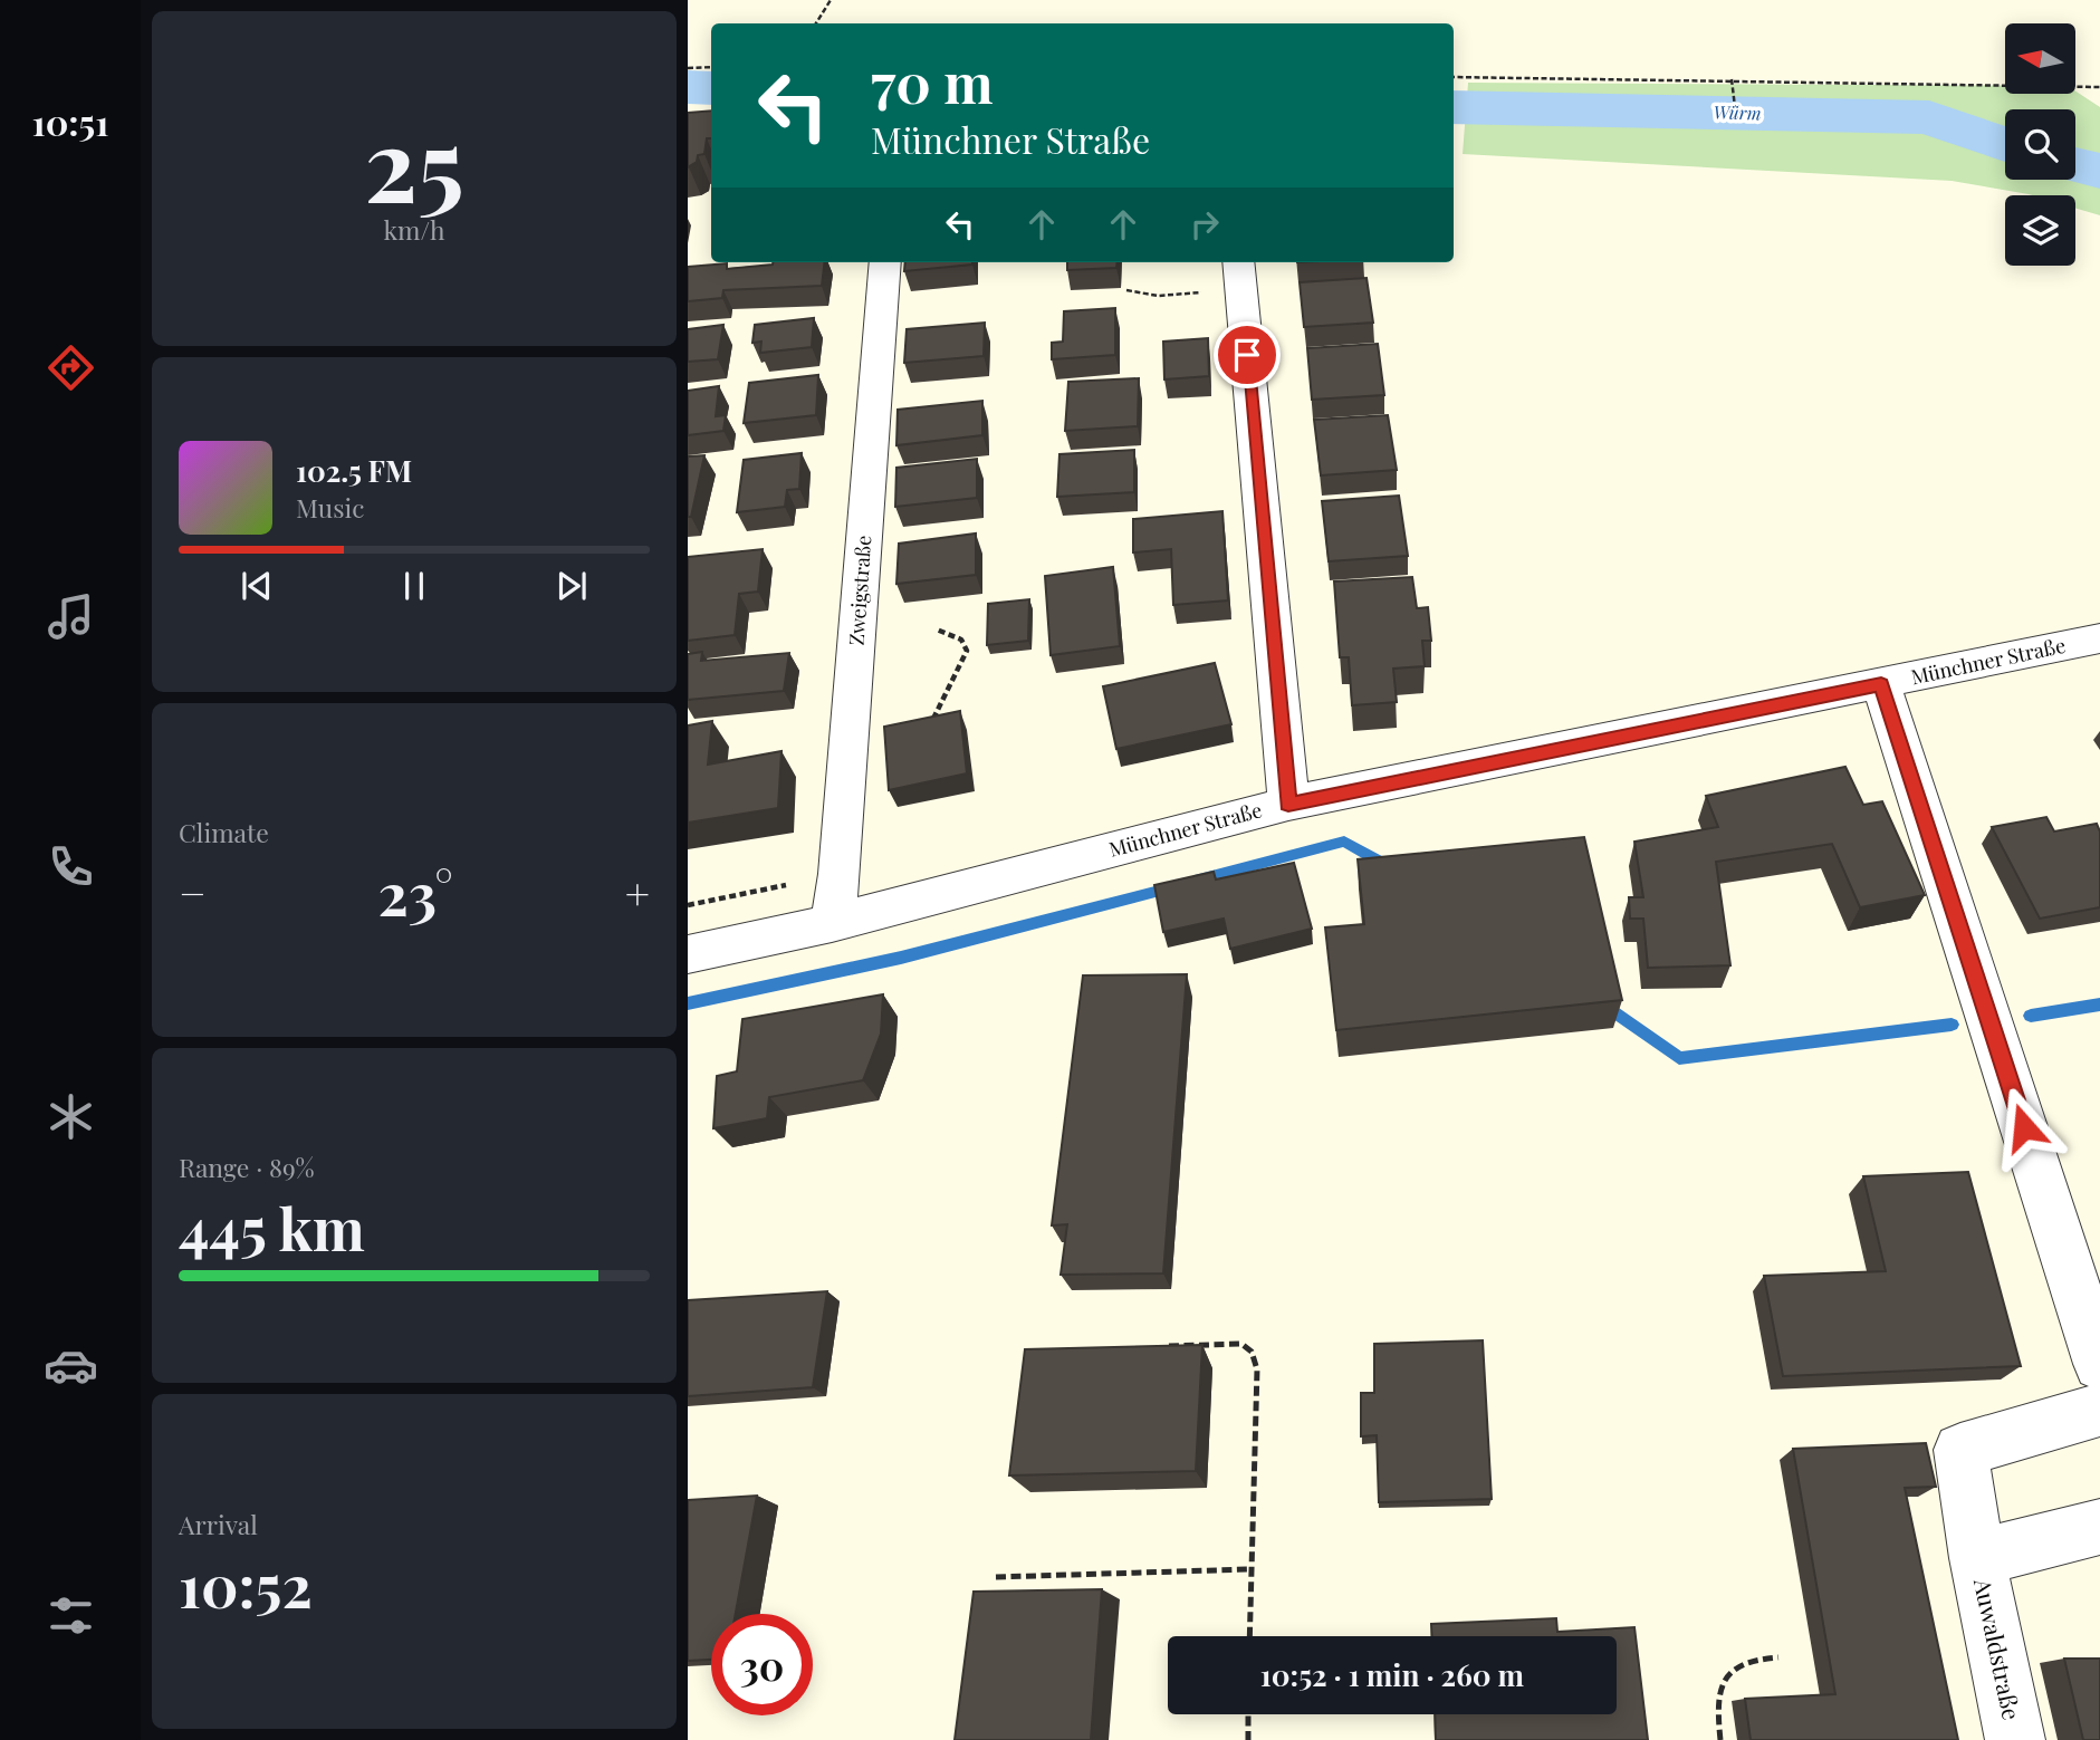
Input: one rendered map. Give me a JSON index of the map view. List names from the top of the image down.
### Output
{
  "streets": {
    "street": ["Zweigstraße", "Münchner Straße", "Auwaldstraße"]
  },
  "crossings": [
    ["Zweigstraße", "Münchner Straße"]
  ],
  "water": ["Würm"],
  "north": "left",
  "page": {
    "tabs": "10:51",
    "tile": [
      ["25", "km/h"],
      "Climate",
      ["Range · 89%", "445 km"],
      ["Arrival", "10:52"]
    ],
    "turn": ["70 m", "Münchner Straße"],
    "song": ["102.5 FM", "Music"],
    "heat": ["−", "23°", "+"],
    "limit": "30",
    "trip": "10:52 · 1 min · 260 m"
  }
}
